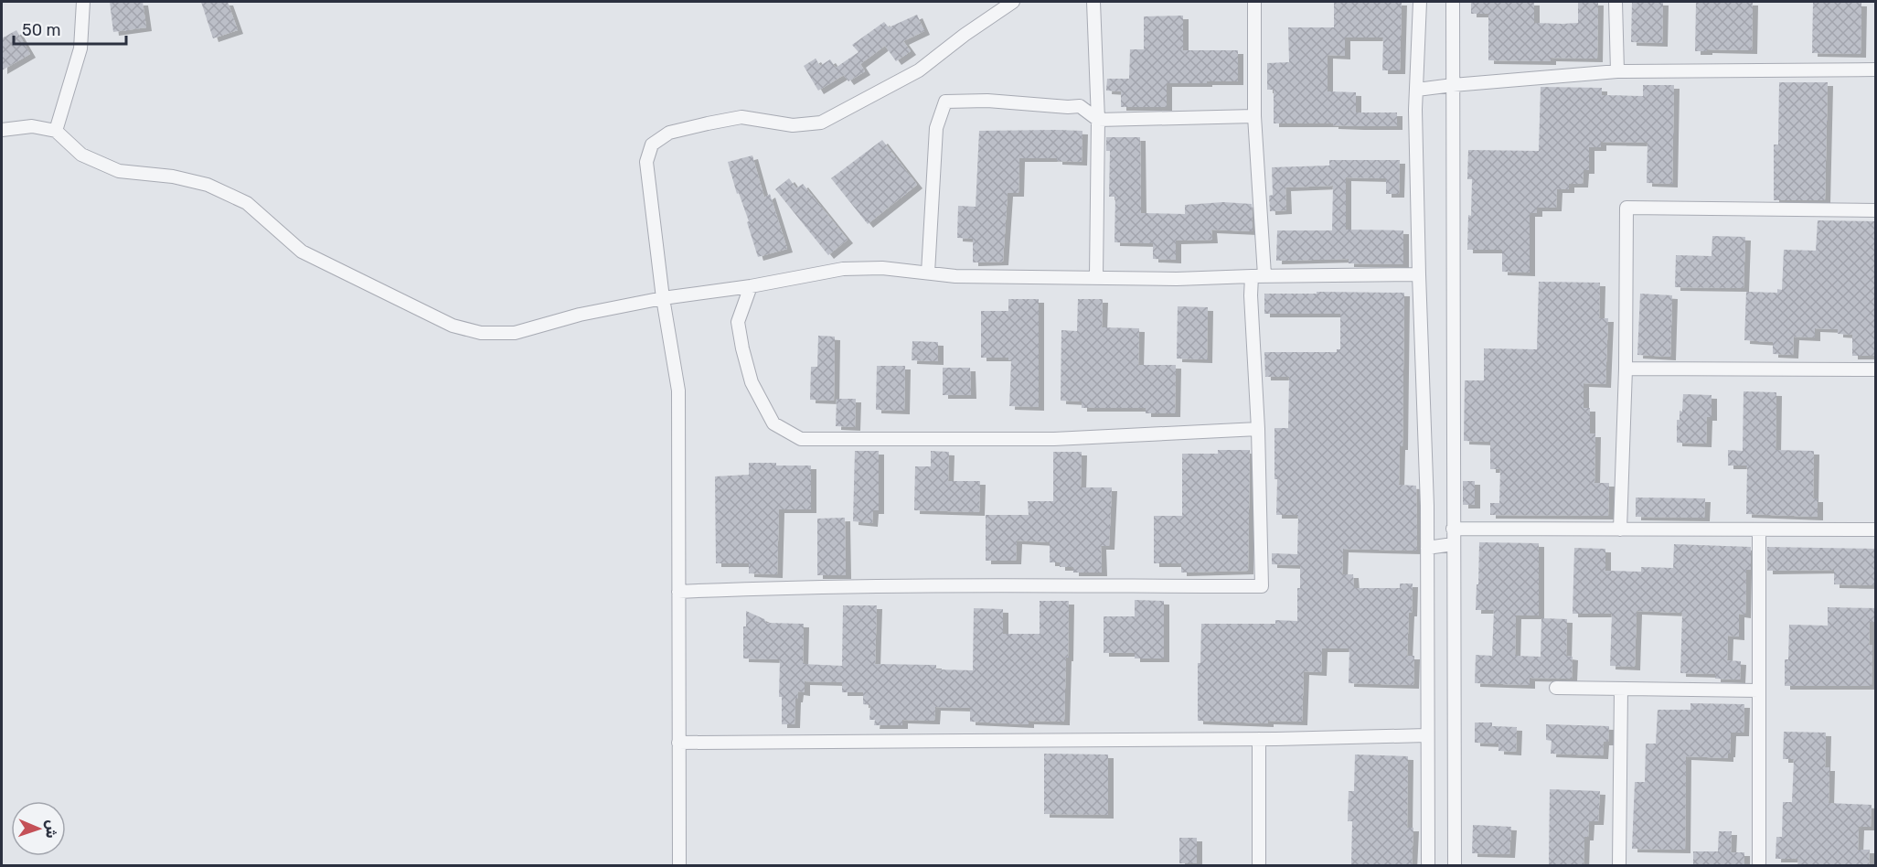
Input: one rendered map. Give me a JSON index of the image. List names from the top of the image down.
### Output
{
  "scale_bar": "50 m",
  "north": "right"
}
